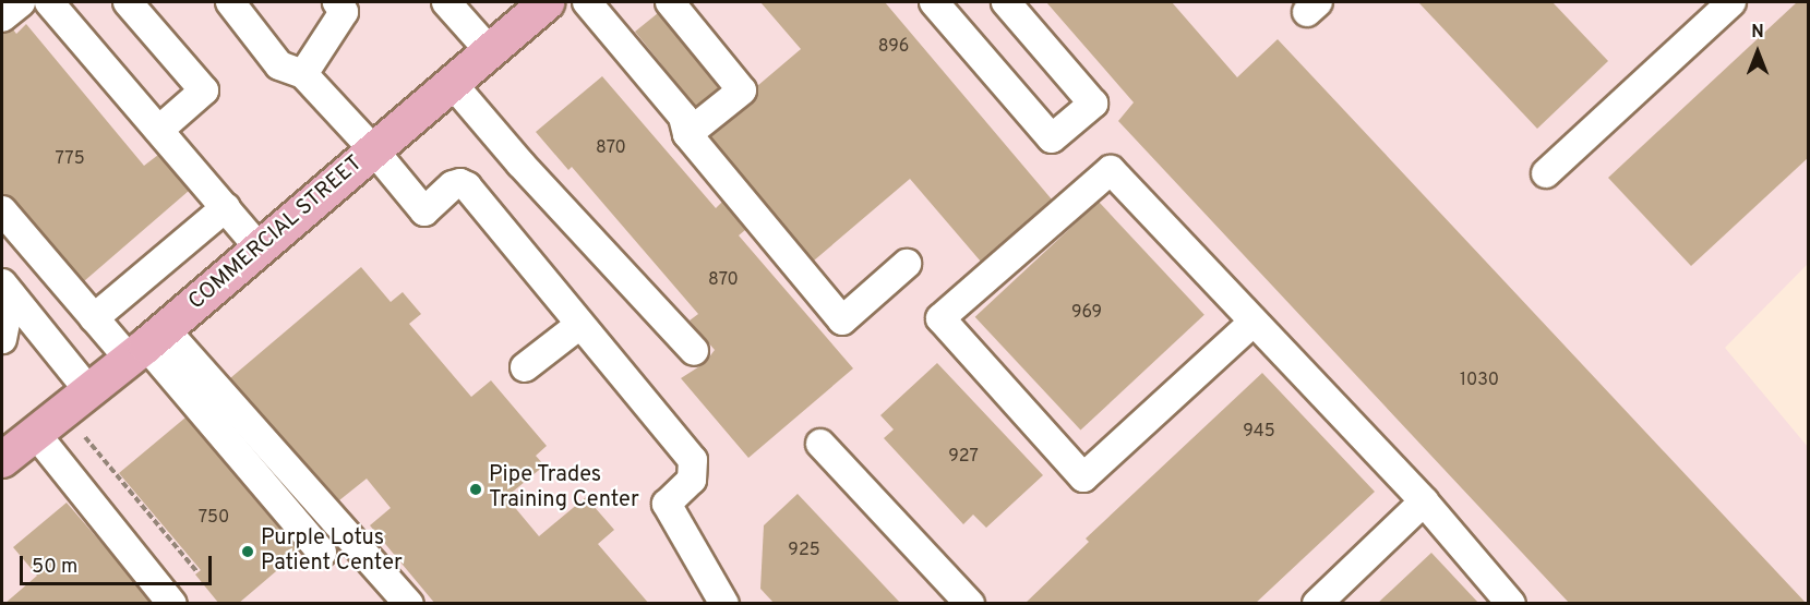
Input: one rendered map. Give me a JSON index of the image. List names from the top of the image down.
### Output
{
  "streets": {
    "main road": ["COMMERCIAL STREET"]
  },
  "places": ["Pipe Trades Training Center", "Purple Lotus Patient Center"],
  "house_numbers": [
    "896",
    "870",
    "775",
    "870",
    "969",
    "1030",
    "945",
    "927",
    "750",
    "925"
  ],
  "scale_bar": "50 m",
  "north": "top"
}
